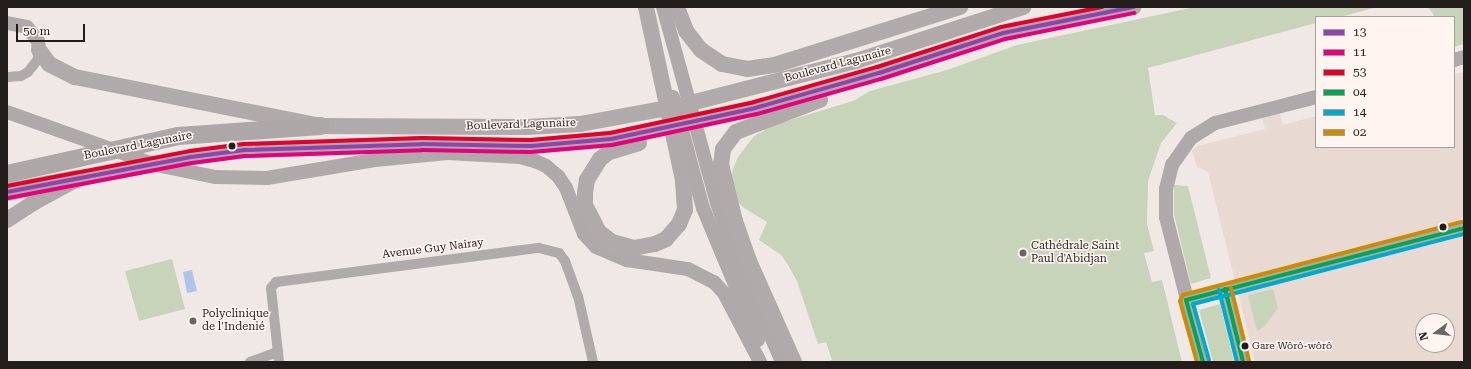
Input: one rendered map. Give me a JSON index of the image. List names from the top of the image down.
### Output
{
  "streets": {
    "highway": ["Boulevard Lagunaire"],
    "street": ["Avenue Guy Nairay"]
  },
  "places": ["Cathédrale Saint Paul d'Abidjan", "Polyclinique de l'Indenié", "Gare Wôrô-wôrô"],
  "lines": [
    "transit line 13",
    "transit line 53",
    "transit line 11",
    "transit line 02",
    "transit line 04",
    "transit line 14"
  ],
  "legend": [
    "13",
    "11",
    "53",
    "04",
    "14",
    "02"
  ],
  "scale_bar": "50 m",
  "north": "left"
}
